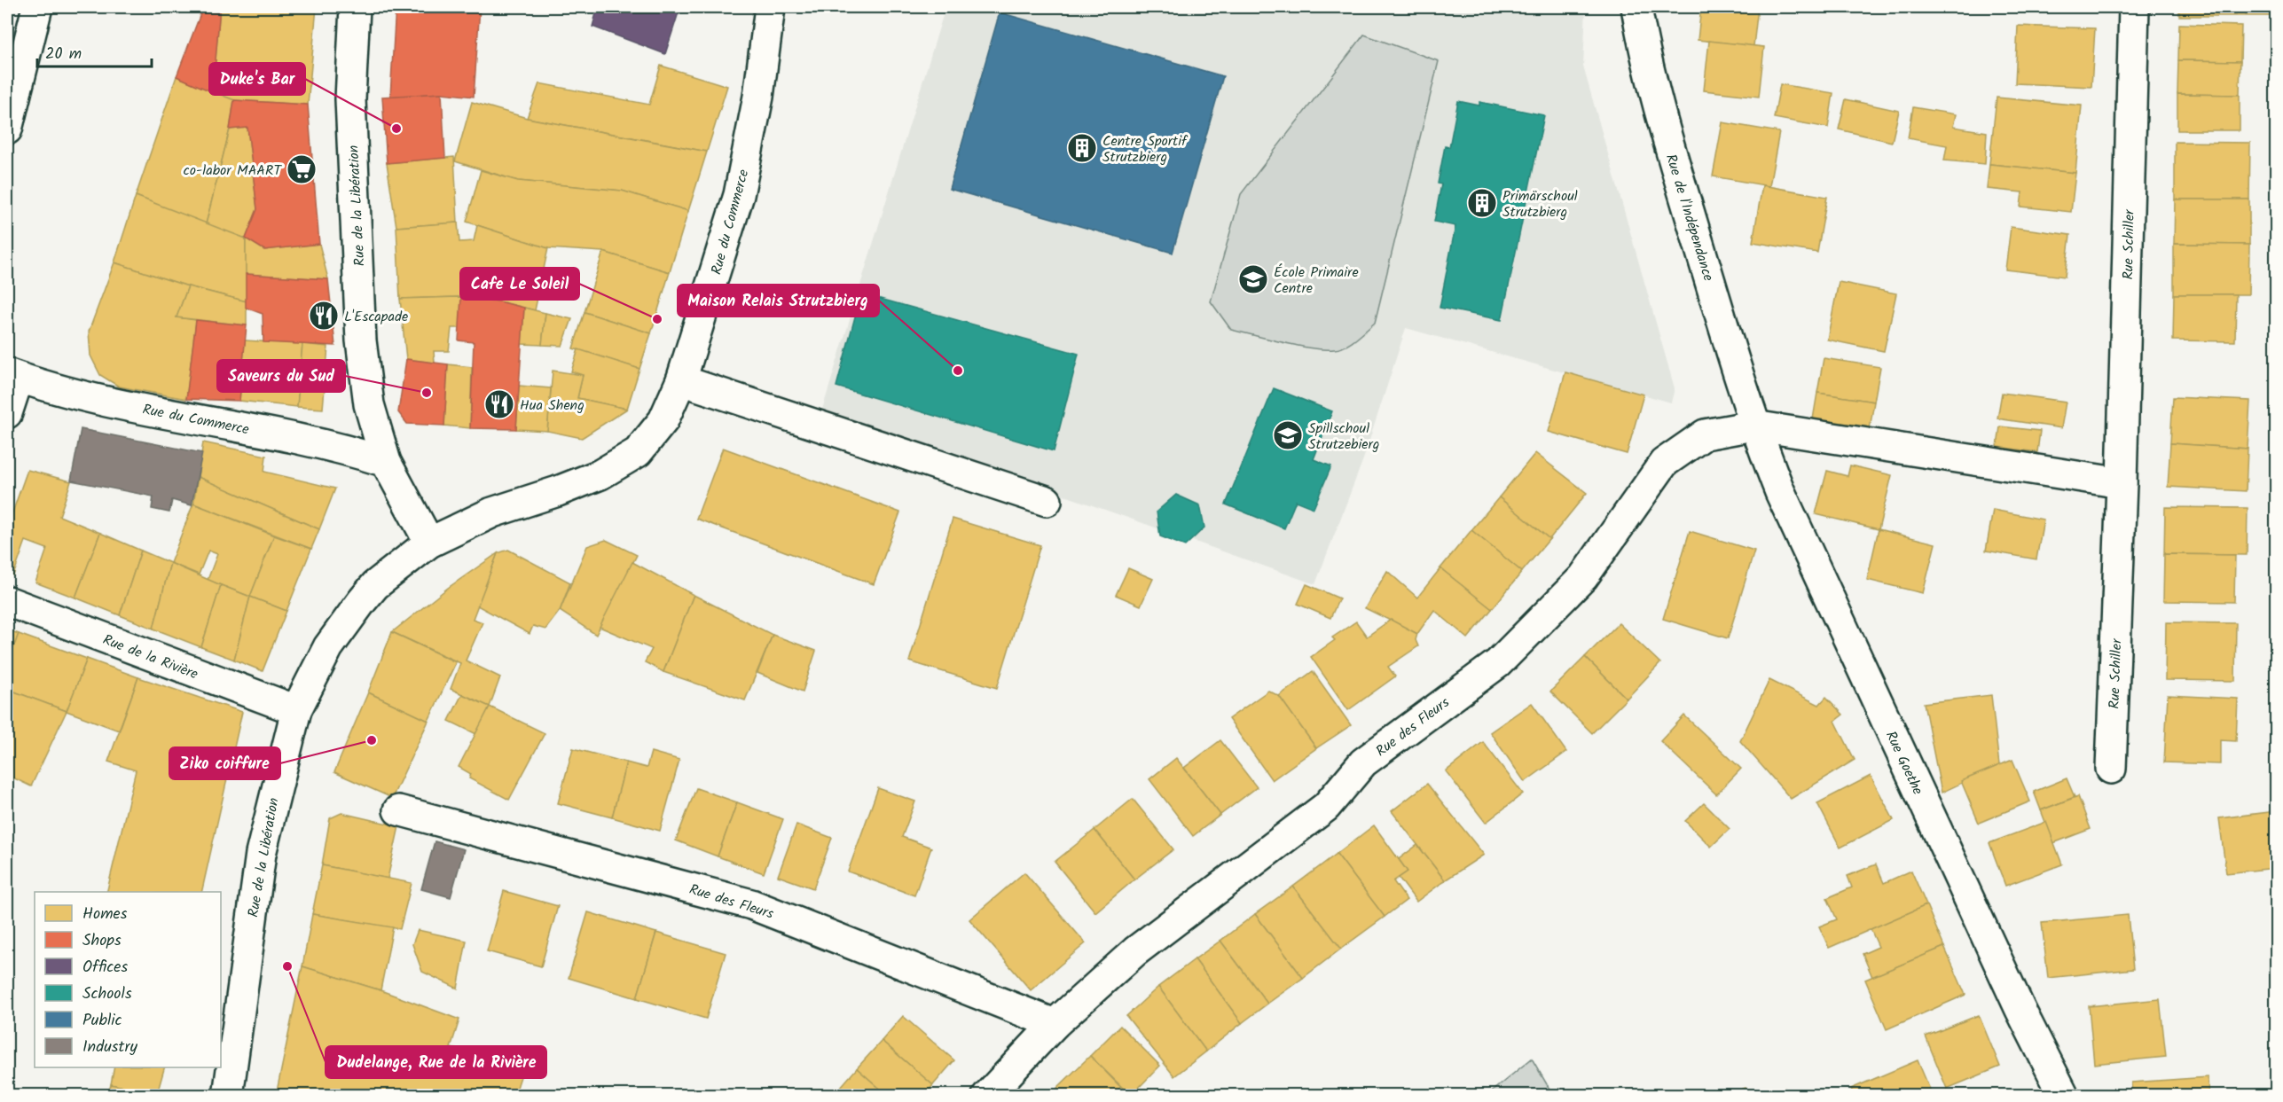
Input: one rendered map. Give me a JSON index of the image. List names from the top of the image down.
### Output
{
  "streets": {
    "street": [
      "Rue de la Libération",
      "Rue de l'Indépendance",
      "Rue du Commerce",
      "Rue Schiller",
      "Rue de la Rivière",
      "Rue des Fleurs",
      "Rue Goethe"
    ]
  },
  "crossings": [
    ["Rue de la Libération", "Rue du Commerce"],
    ["Rue de la Libération", "Rue de la Rivière"],
    ["Rue de l'Indépendance", "Rue des Fleurs"],
    ["Rue de l'Indépendance", "Rue Goethe"],
    ["Rue des Fleurs", "Rue Goethe"]
  ],
  "places": {
    "other": [
      "Duke's Bar",
      "Cafe Le Soleil",
      "Maison Relais Strutzbierg",
      "Saveurs du Sud",
      "Ziko coiffure",
      "Dudelange, Rue de la Rivière"
    ],
    "building": ["Centre Sportif Strutzbierg", "Primärschoul Strutzbierg"],
    "supermarket": ["co-labor MAART"],
    "school or university": ["École Primaire Centre", "Spillschoul Strutzebierg"],
    "restaurant": ["L'Escapade", "Hua Sheng"]
  },
  "legend": [
    "Homes",
    "Shops",
    "Offices",
    "Schools",
    "Public",
    "Industry"
  ],
  "scale_bar": "20 m"
}
